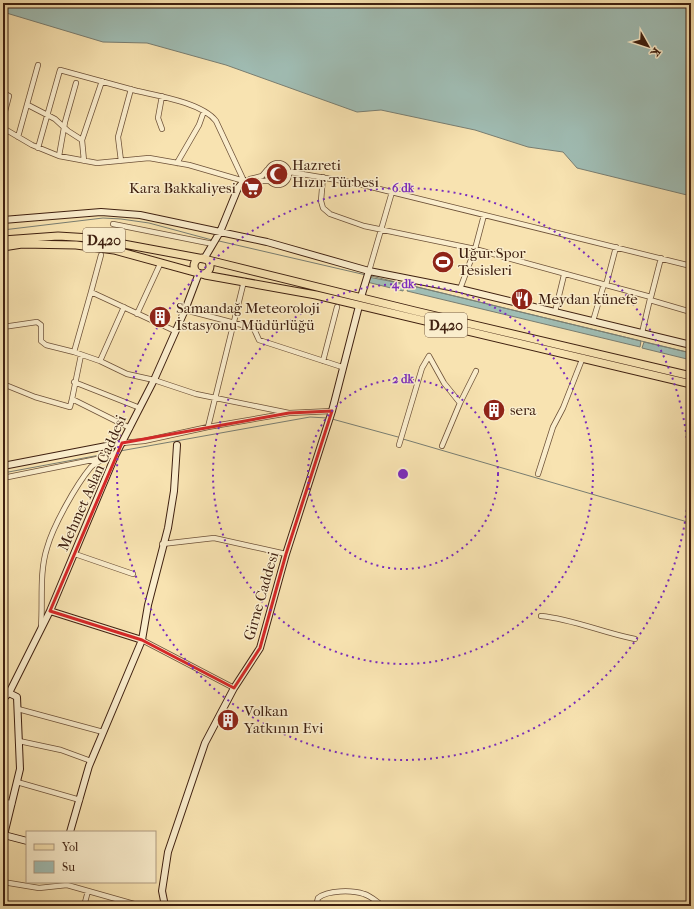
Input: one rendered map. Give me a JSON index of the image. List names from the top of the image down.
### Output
{
  "streets": {
    "main road": ["D420"],
    "street": ["Mehmet Aslan Caddesi", "Girne Caddesi"]
  },
  "crossings": [
    ["D420", "Mehmet Aslan Caddesi"],
    ["D420", "Girne Caddesi"]
  ],
  "places": {
    "mosque": ["Hazreti Hızır Türbesi"],
    "supermarket": ["Kara Bakkaliyesi"],
    "sports": ["Uğur Spor Tesisleri"],
    "restaurant": ["Meydan künefe"],
    "building": ["Samandağ Meteoroloji İstasyonu Müdürlüğü", "sera", "Volkan Yatkının Evi"]
  },
  "legend": ["Yol", "Su"],
  "north": "bottom right",
  "rings": ["6 dk", "4 dk", "2 dk"]
}
